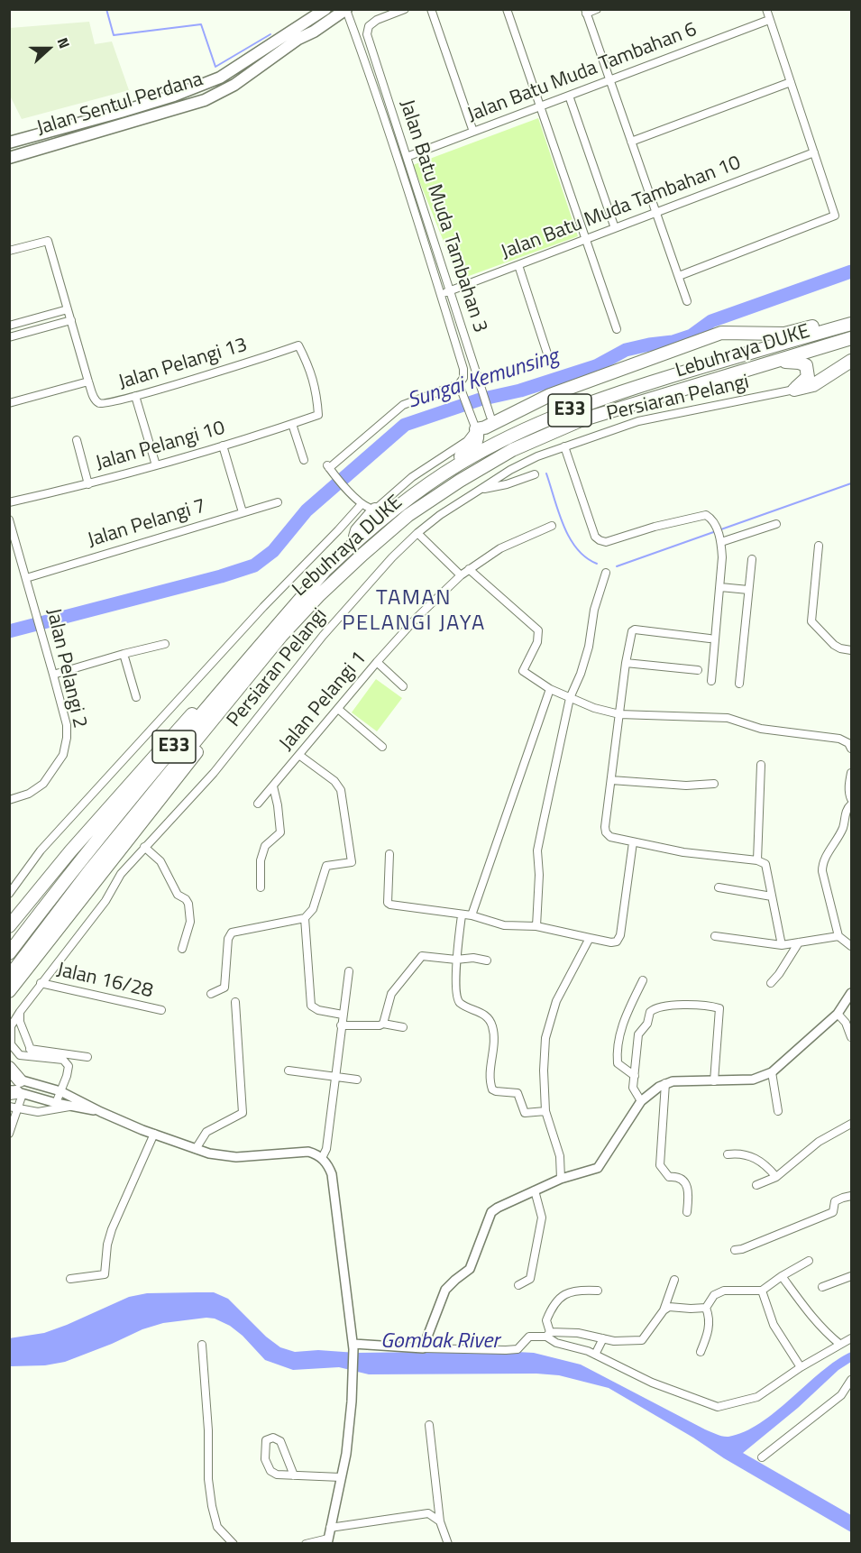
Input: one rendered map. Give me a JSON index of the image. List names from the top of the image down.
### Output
{
  "streets": {
    "highway": ["Lebuhraya DUKE", "E33"],
    "main road": ["Jalan Sentul Perdana"],
    "street": [
      "Jalan Batu Muda Tambahan 6",
      "Jalan Batu Muda Tambahan 10",
      "Jalan Batu Muda Tambahan 3",
      "Jalan Pelangi 13",
      "Persiaran Pelangi",
      "Jalan Pelangi 10",
      "Jalan Pelangi 7",
      "Jalan Pelangi 2",
      "Jalan Pelangi 1",
      "Jalan 16/28"
    ]
  },
  "crossings": [
    ["Jalan Batu Muda Tambahan 6", "Jalan Batu Muda Tambahan 3"],
    ["Jalan Batu Muda Tambahan 10", "Jalan Batu Muda Tambahan 3"],
    ["Jalan Pelangi 13", "Jalan Pelangi 10"],
    ["Persiaran Pelangi", "Jalan 16/28"],
    ["Jalan Pelangi 7", "Jalan Pelangi 2"]
  ],
  "districts": ["TAMAN PELANGI JAYA"],
  "water": ["Sungai Kemunsing", "Gombak River"],
  "north": "right"
}
